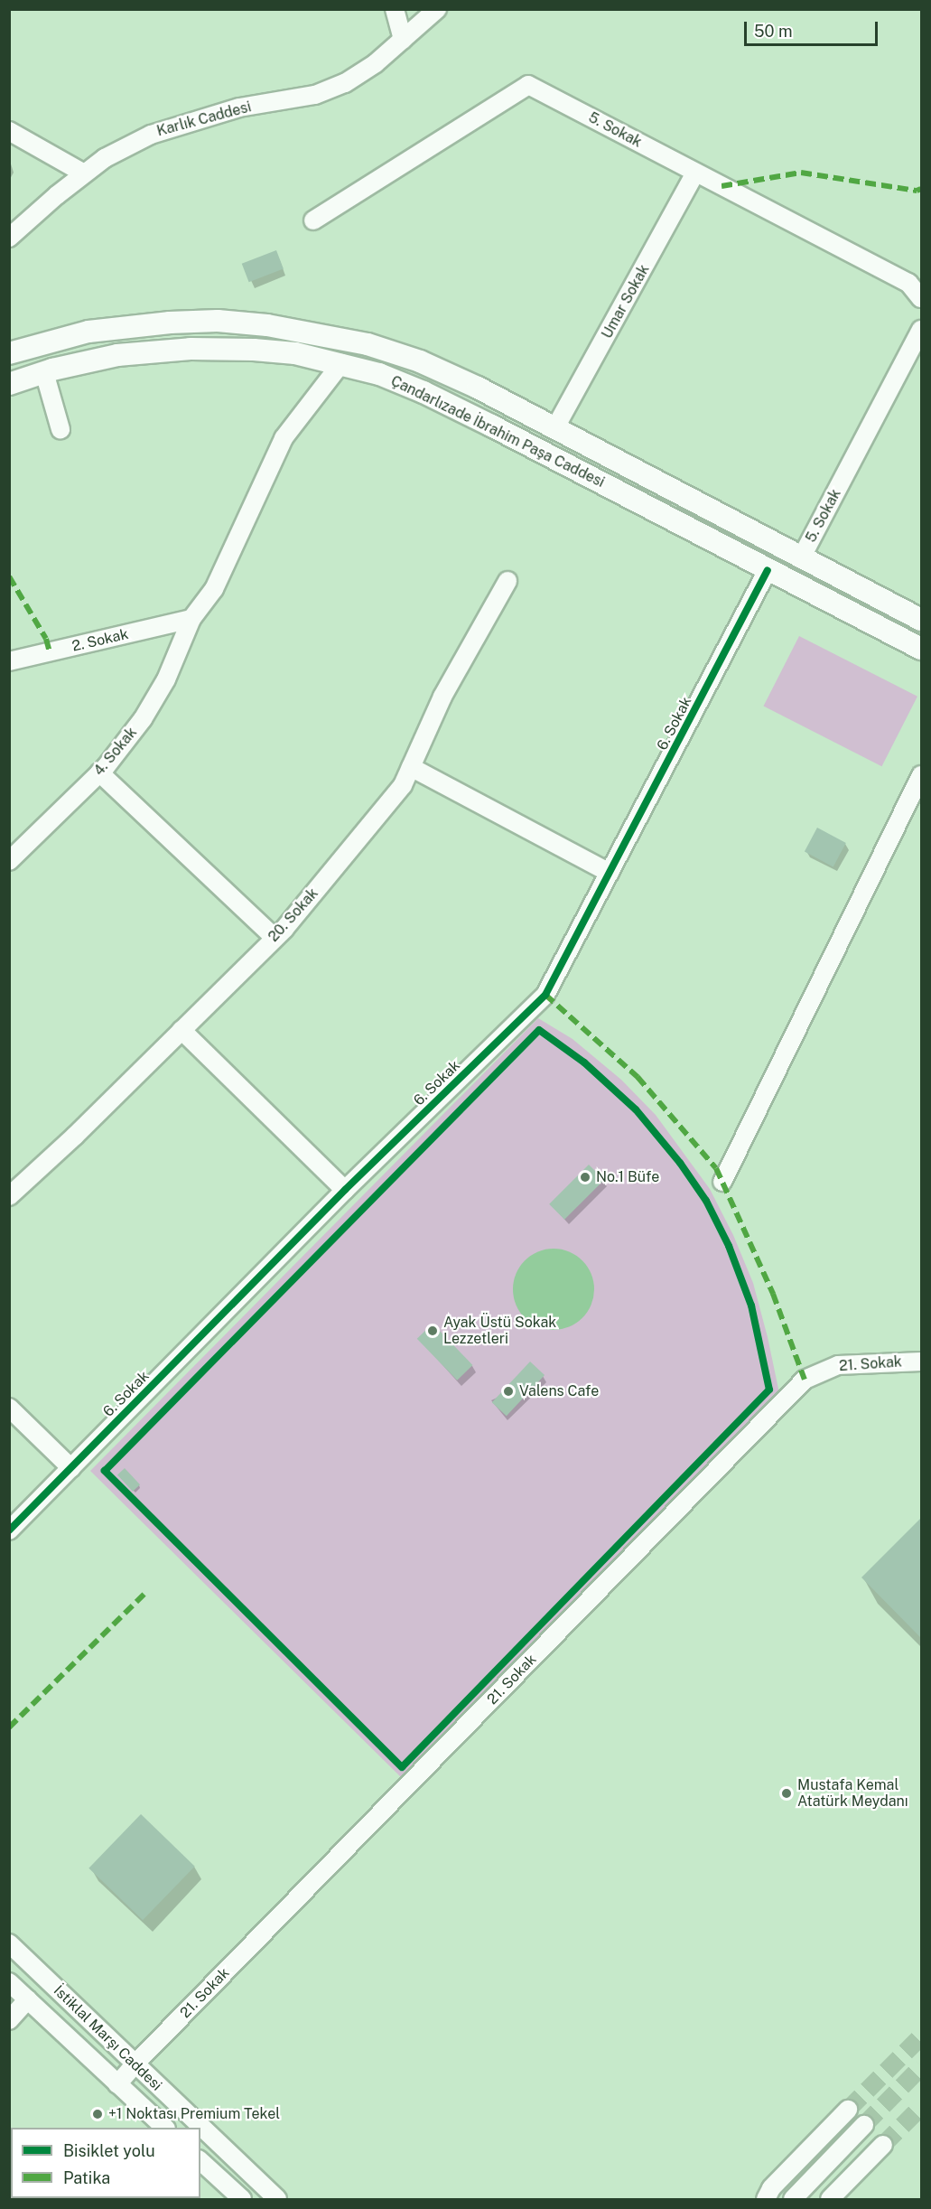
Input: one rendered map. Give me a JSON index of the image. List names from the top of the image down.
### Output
{
  "streets": {
    "main road": ["Çandarlızade İbrahim Paşa Caddesi"],
    "street": [
      "Karlık Caddesi",
      "5. Sokak",
      "Umar Sokak",
      "2. Sokak",
      "6. Sokak",
      "4. Sokak",
      "20. Sokak",
      "21. Sokak",
      "İstiklal Marşı Caddesi"
    ]
  },
  "crossings": [
    ["5. Sokak", "Umar Sokak"],
    ["5. Sokak", "Çandarlızade İbrahim Paşa Caddesi"],
    ["Umar Sokak", "Çandarlızade İbrahim Paşa Caddesi"],
    ["Çandarlızade İbrahim Paşa Caddesi", "6. Sokak"],
    ["Çandarlızade İbrahim Paşa Caddesi", "4. Sokak"],
    ["2. Sokak", "4. Sokak"],
    ["21. Sokak", "İstiklal Marşı Caddesi"]
  ],
  "places": [
    "No.1 Büfe",
    "Ayak Üstü Sokak Lezzetleri",
    "Valens Cafe",
    "Mustafa Kemal Atatürk Meydanı",
    "+1 Noktası Premium Tekel"
  ],
  "legend": ["Bisiklet yolu", "Patika"],
  "scale_bar": "50 m"
}
